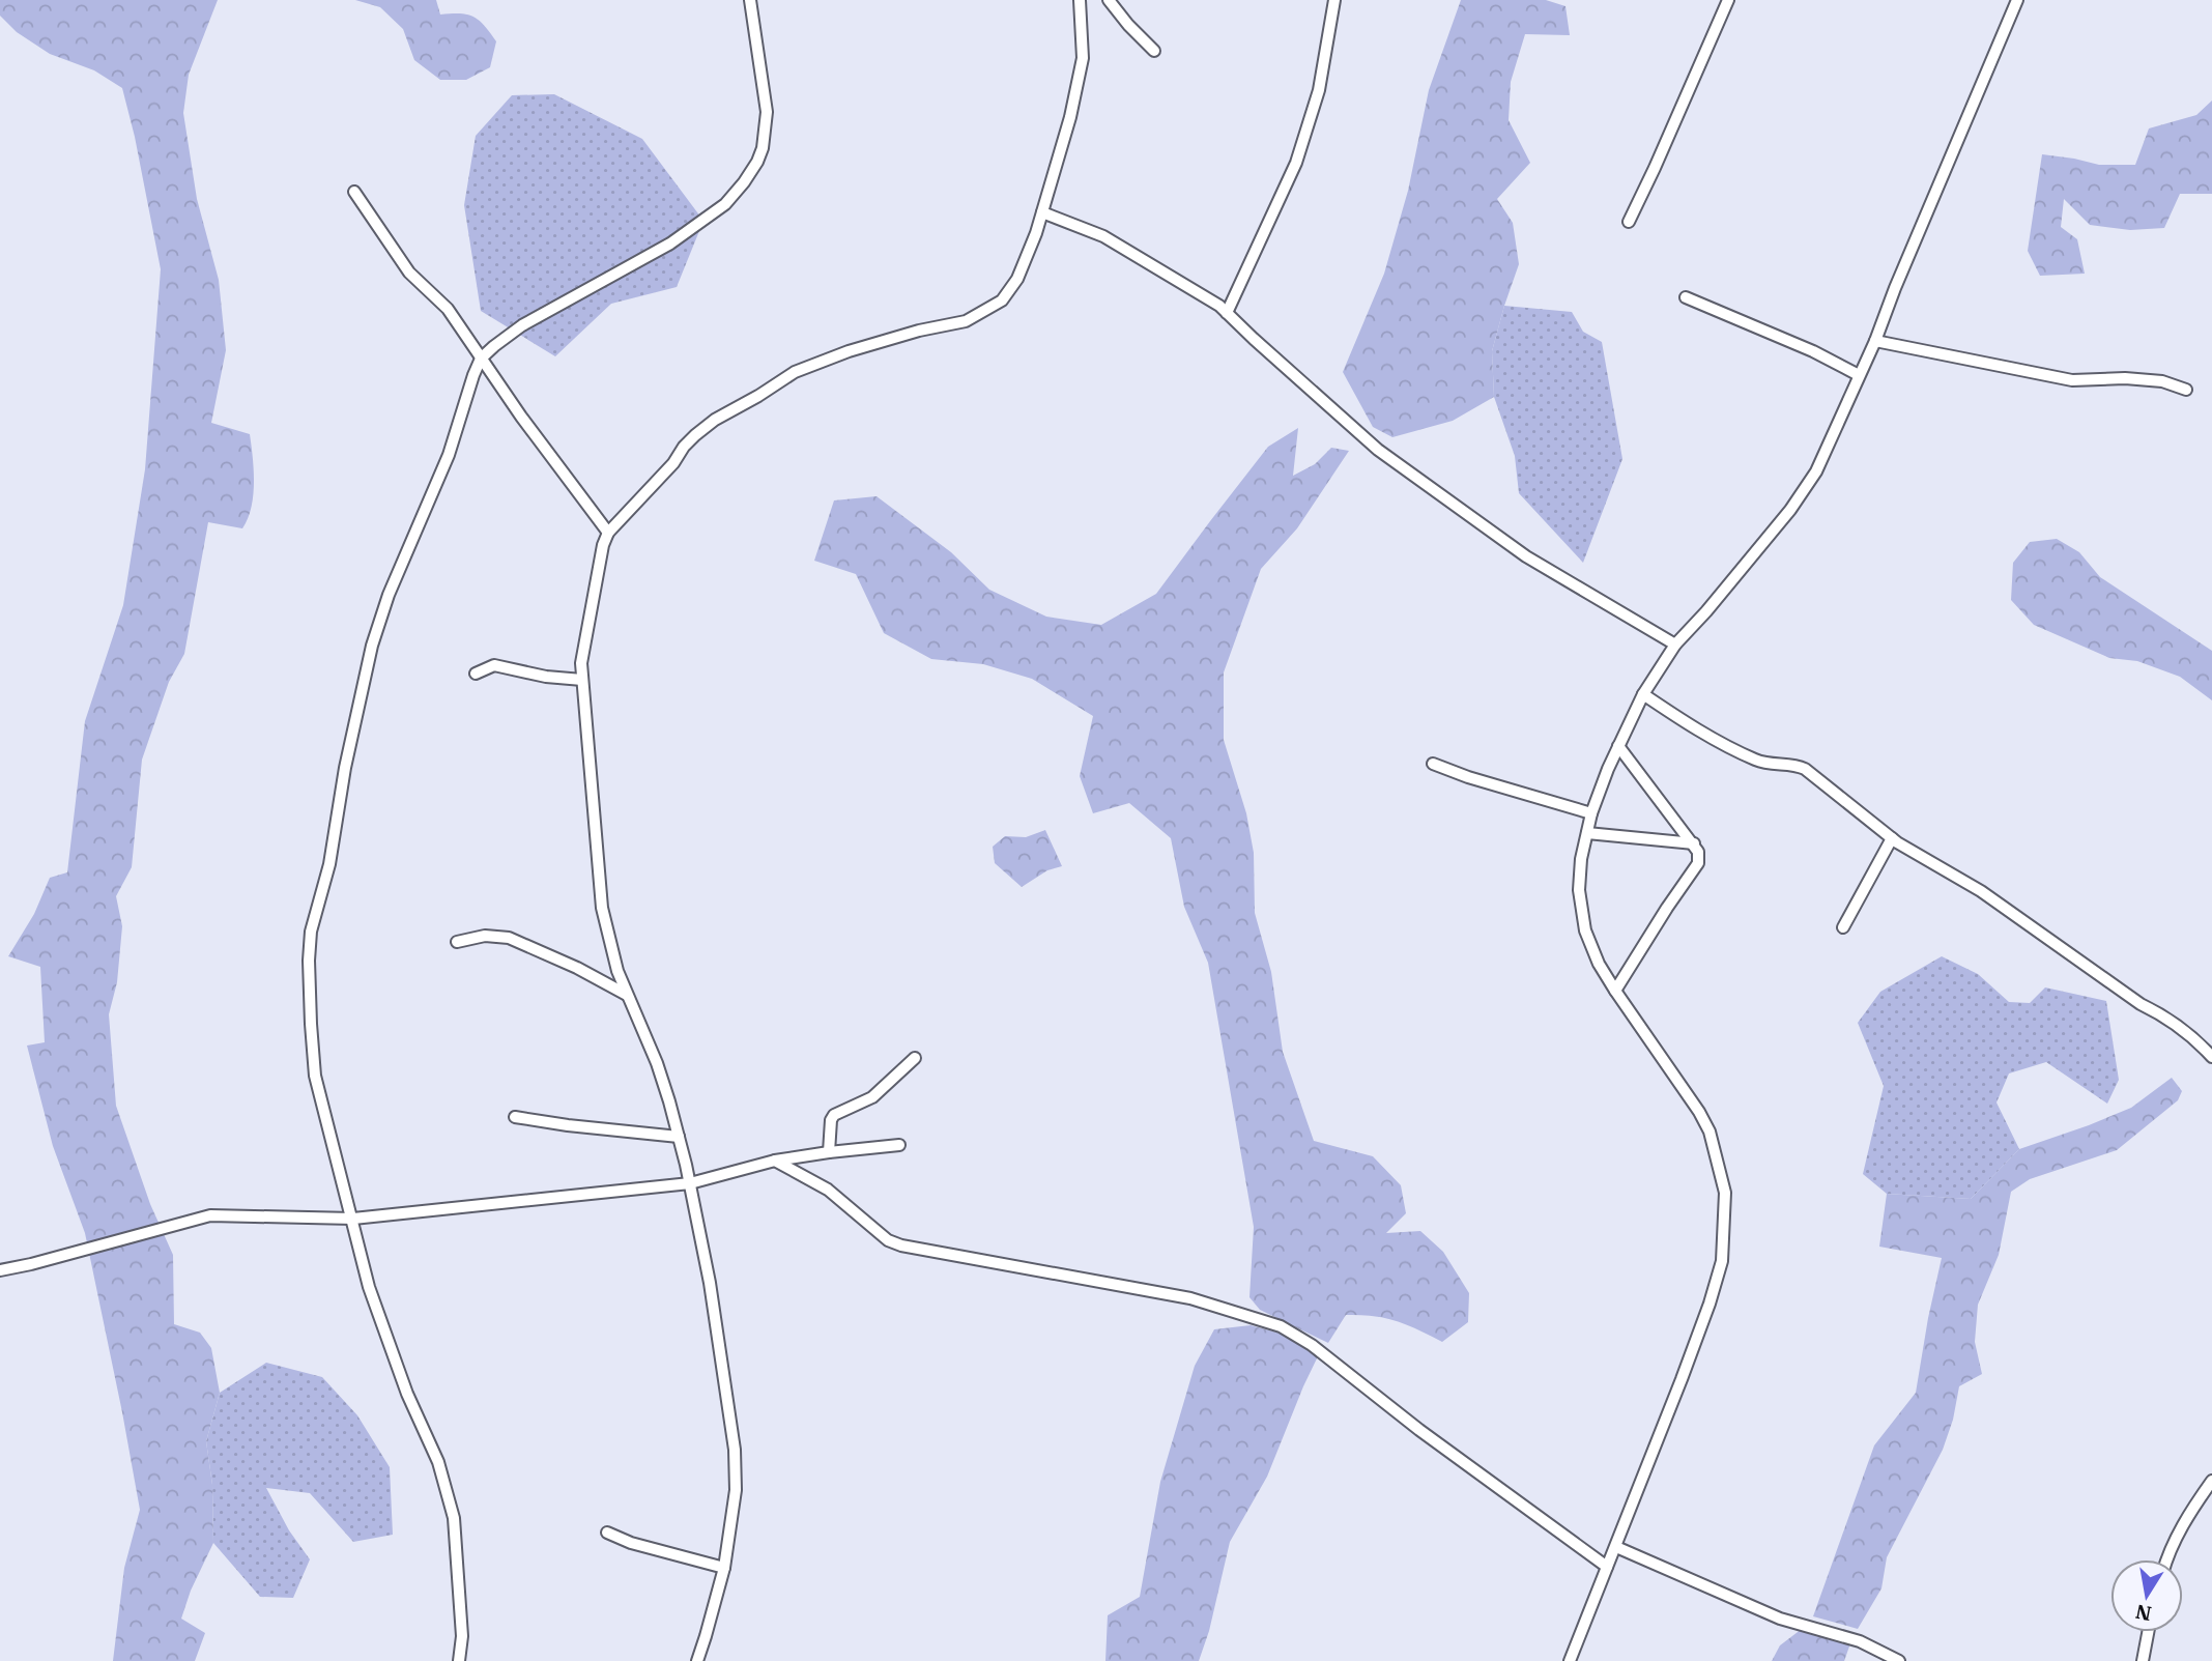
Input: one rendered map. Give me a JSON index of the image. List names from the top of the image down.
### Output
{
  "north": "bottom"
}
